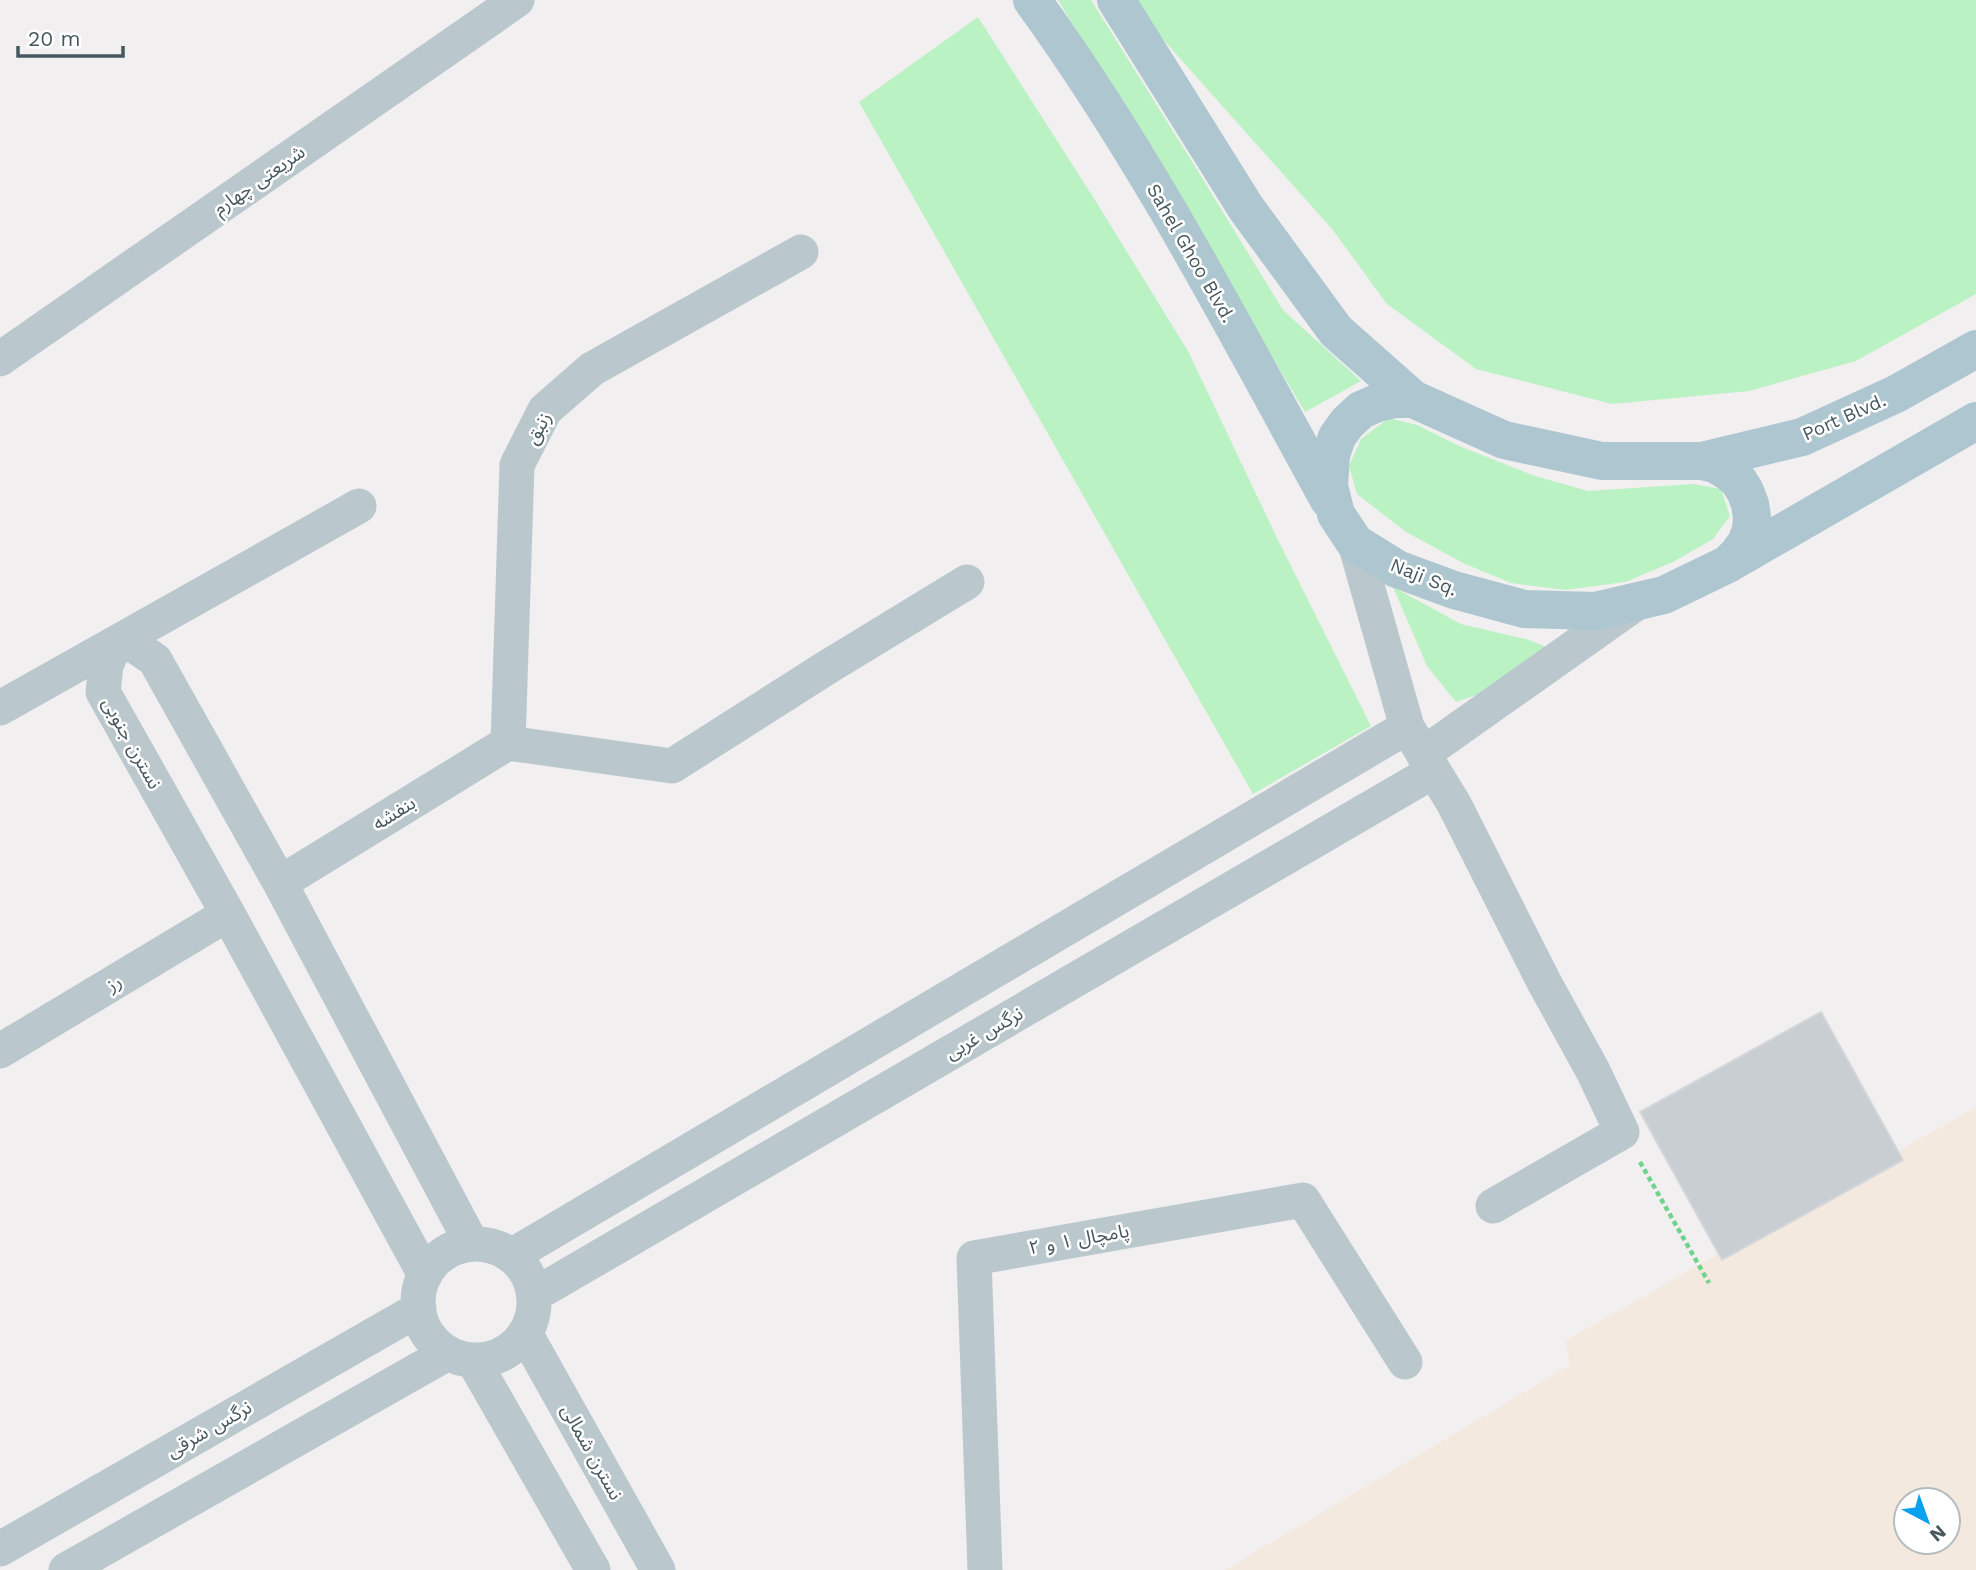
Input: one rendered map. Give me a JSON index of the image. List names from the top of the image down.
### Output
{
  "streets": {
    "main road": ["Sahel Ghoo Blvd.", "Port Blvd.", "Naji Sq."],
    "street": [
      "شریعتی چهارم",
      "زنبق",
      "نسترن جنوبی",
      "بنفشه",
      "رز",
      "نرگس غربی",
      "پامچال ۱ و ۲",
      "نرگس شرقی",
      "نسترن شمالی"
    ]
  },
  "crossings": [
    ["Sahel Ghoo Blvd.", "Naji Sq."],
    ["Port Blvd.", "Naji Sq."],
    ["زنبق", "بنفشه"],
    ["نسترن جنوبی", "رز"],
    ["نسترن جنوبی", "نرگس غربی"],
    ["نسترن جنوبی", "نرگس شرقی"],
    ["نسترن جنوبی", "نسترن شمالی"],
    ["نرگس غربی", "نرگس شرقی"],
    ["نرگس غربی", "نسترن شمالی"],
    ["نرگس شرقی", "نسترن شمالی"]
  ],
  "scale_bar": "20 m",
  "north": "bottom right"
}
